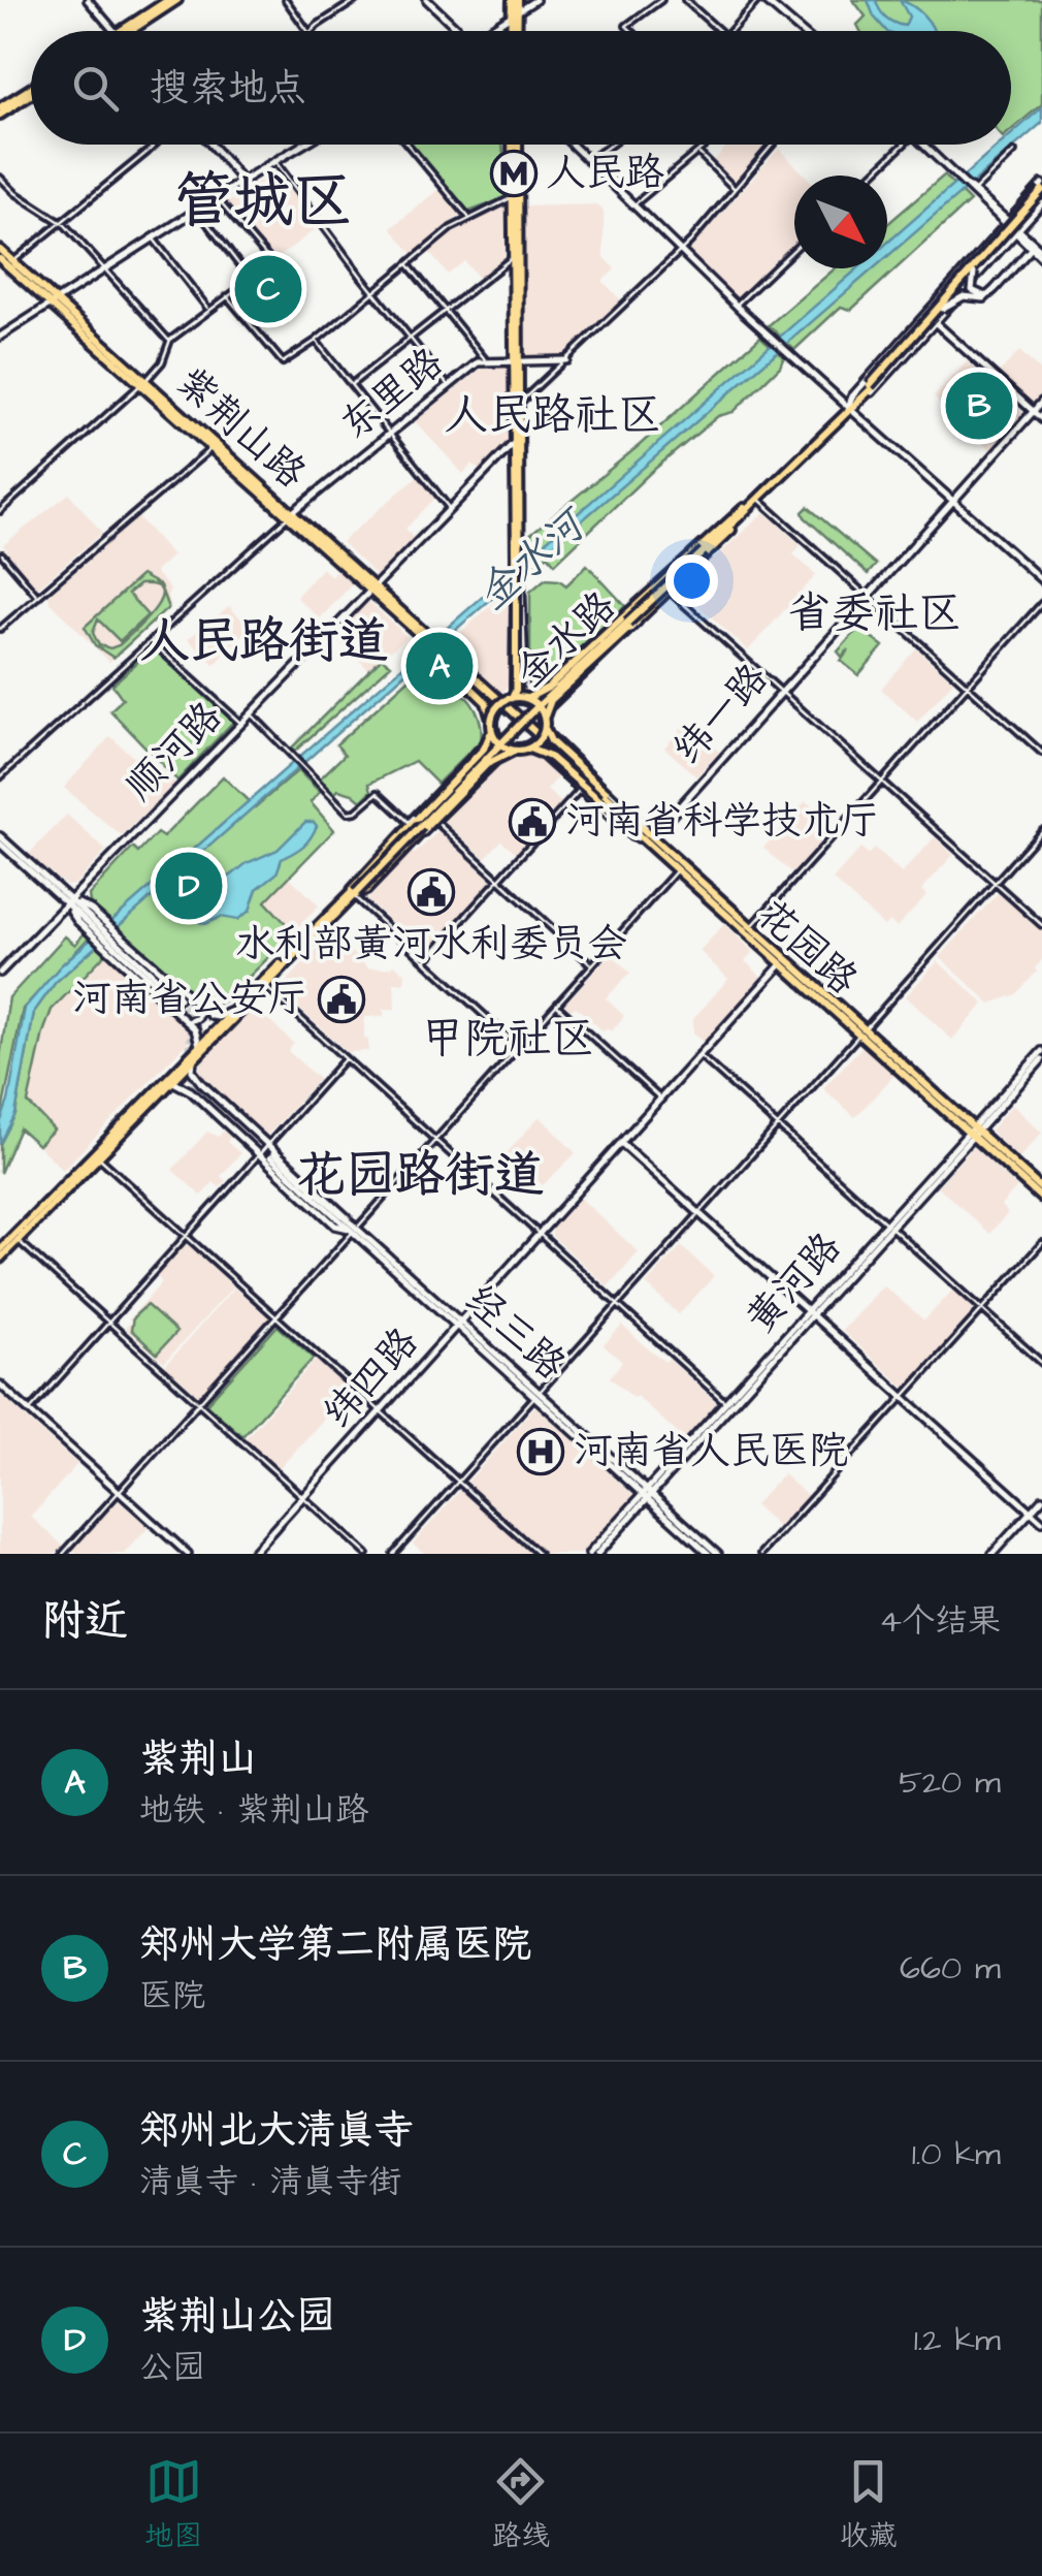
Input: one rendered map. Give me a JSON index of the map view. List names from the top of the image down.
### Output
{
  "streets": {
    "main road": ["紫荆山路", "金水路", "花园路"],
    "street": [
      "东里路",
      "纬一路",
      "顺河路",
      "黄河路",
      "经三路",
      "纬四路"
    ]
  },
  "crossings": [
    ["东里路", "紫荆山路"],
    ["紫荆山路", "顺河路"],
    ["纬一路", "花园路"],
    ["花园路", "黄河路"],
    ["花园路", "纬四路"],
    ["黄河路", "经三路"],
    ["经三路", "纬四路"]
  ],
  "districts": [
    "管城区",
    "人民路社区",
    "省委社区",
    "人民路街道",
    "甲院社区",
    "花园路街道"
  ],
  "water": ["金水河"],
  "places": {
    "metro station": ["人民路"],
    "public building": ["河南省科学技术厅", "水利部黄河水利委员会", "河南省公安厅"],
    "hospital": ["河南省人民医院"]
  },
  "north": "bottom right",
  "page": {
    "search": "搜索地点",
    "pins": [
      "C",
      "B",
      "A",
      "D"
    ],
    "heading": ["附近", "4个结果"],
    "list": [
      {
        "mark": "A",
        "name": "紫荆山",
        "note": "地铁 · 紫荆山路",
        "value": "520 m"
      },
      {
        "mark": "B",
        "name": "郑州大学第二附属医院",
        "note": "医院",
        "value": "660 m"
      },
      {
        "mark": "C",
        "name": "郑州北大清真寺",
        "note": "清真寺 · 清真寺街",
        "value": "1.0 km"
      },
      {
        "mark": "D",
        "name": "紫荆山公园",
        "note": "公园",
        "value": "1.2 km"
      }
    ],
    "nav": ["地图", "路线", "收藏"]
  }
}
